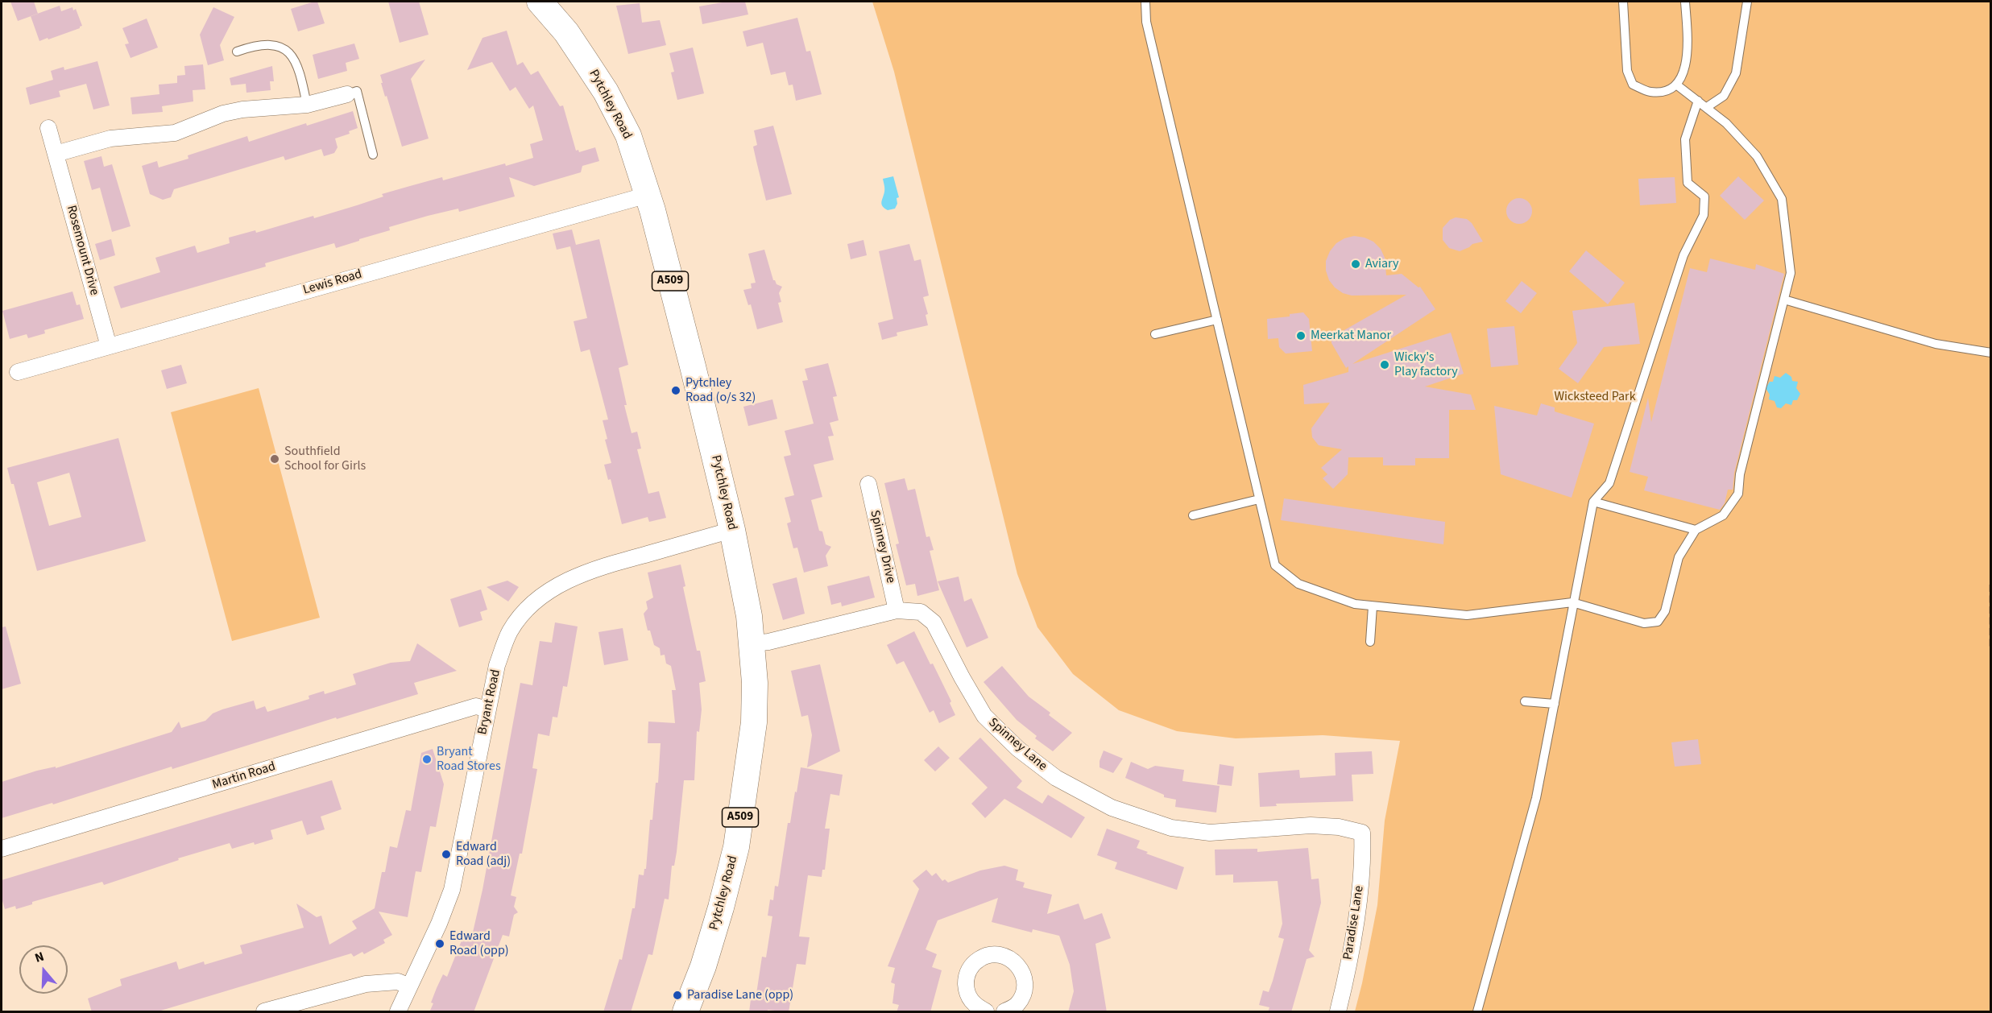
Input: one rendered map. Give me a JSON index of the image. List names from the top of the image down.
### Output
{
  "streets": {
    "main road": ["Pytchley Road", "A509"],
    "street": [
      "Rosemount Drive",
      "Lewis Road",
      "Spinney Drive",
      "Bryant Road",
      "Spinney Lane",
      "Martin Road",
      "Paradise Lane"
    ]
  },
  "crossings": [
    ["Pytchley Road", "Lewis Road"],
    ["Pytchley Road", "Bryant Road"],
    ["Pytchley Road", "Spinney Lane"],
    ["Rosemount Drive", "Lewis Road"],
    ["Spinney Drive", "Spinney Lane"],
    ["Bryant Road", "Martin Road"],
    ["Spinney Lane", "Paradise Lane"]
  ],
  "parks": ["Wicksteed Park"],
  "places": [
    "Aviary",
    "Meerkat Manor",
    "Wicky's Play factory",
    "Pytchley Road (o/s 32)",
    "Southfield School for Girls",
    "Bryant Road Stores",
    "Edward Road (adj)",
    "Edward Road (opp)",
    "Paradise Lane (opp)"
  ],
  "north": "top"
}
